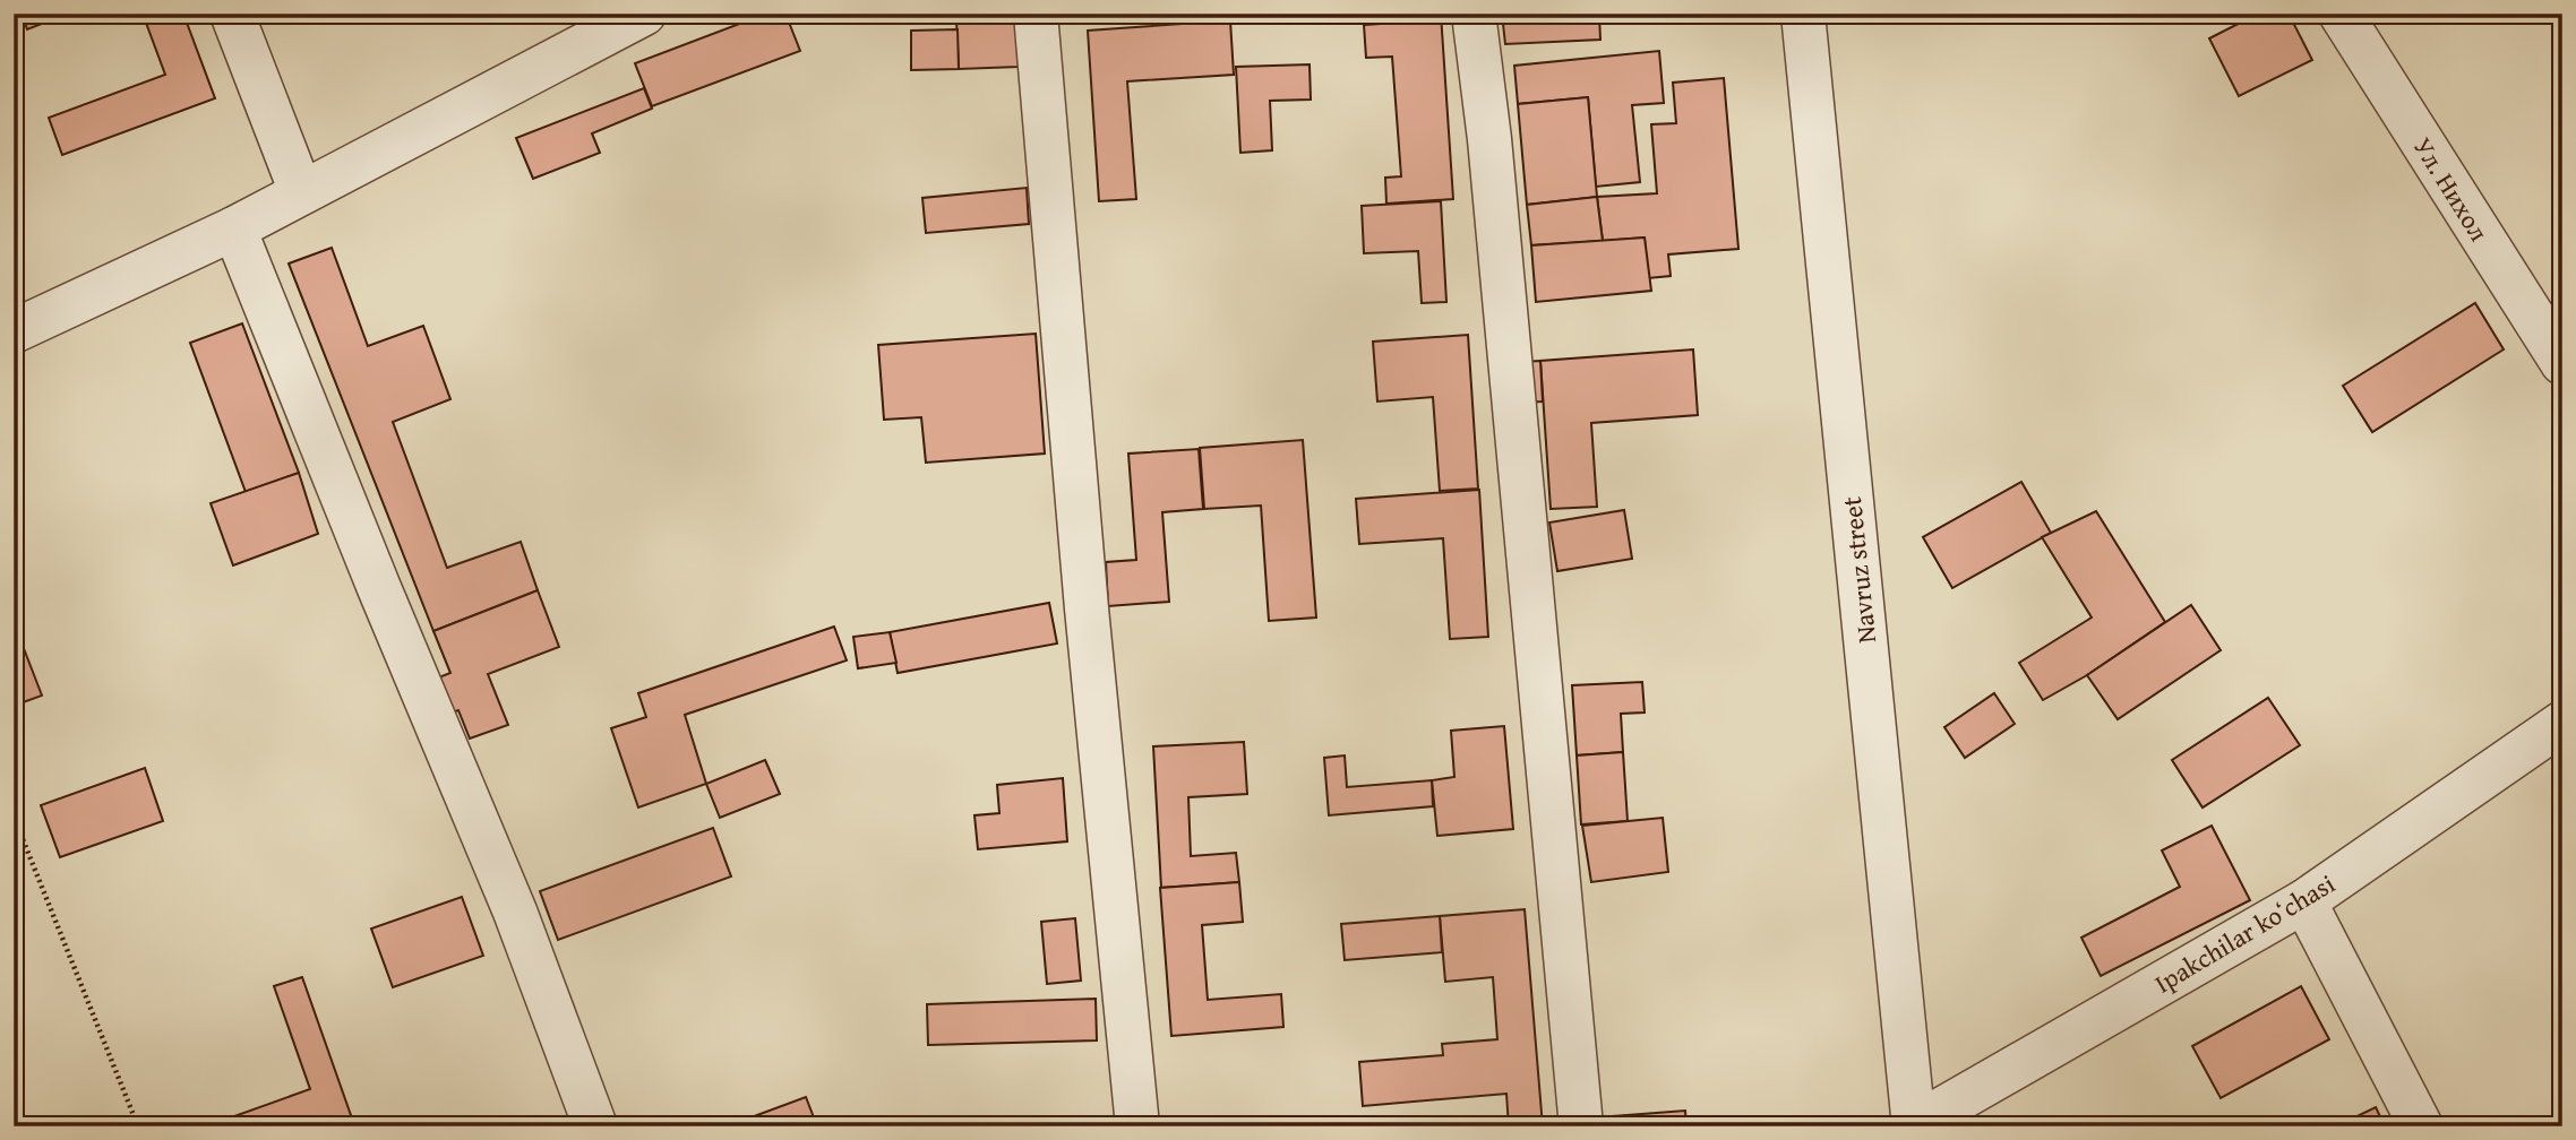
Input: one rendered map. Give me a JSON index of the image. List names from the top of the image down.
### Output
{
  "streets": {
    "street": ["Ул. Нихол", "Navruz street", "Ipakchilar koʻchasi"]
  },
  "crossings": [
    ["Navruz street", "Ipakchilar koʻchasi"]
  ]
}
